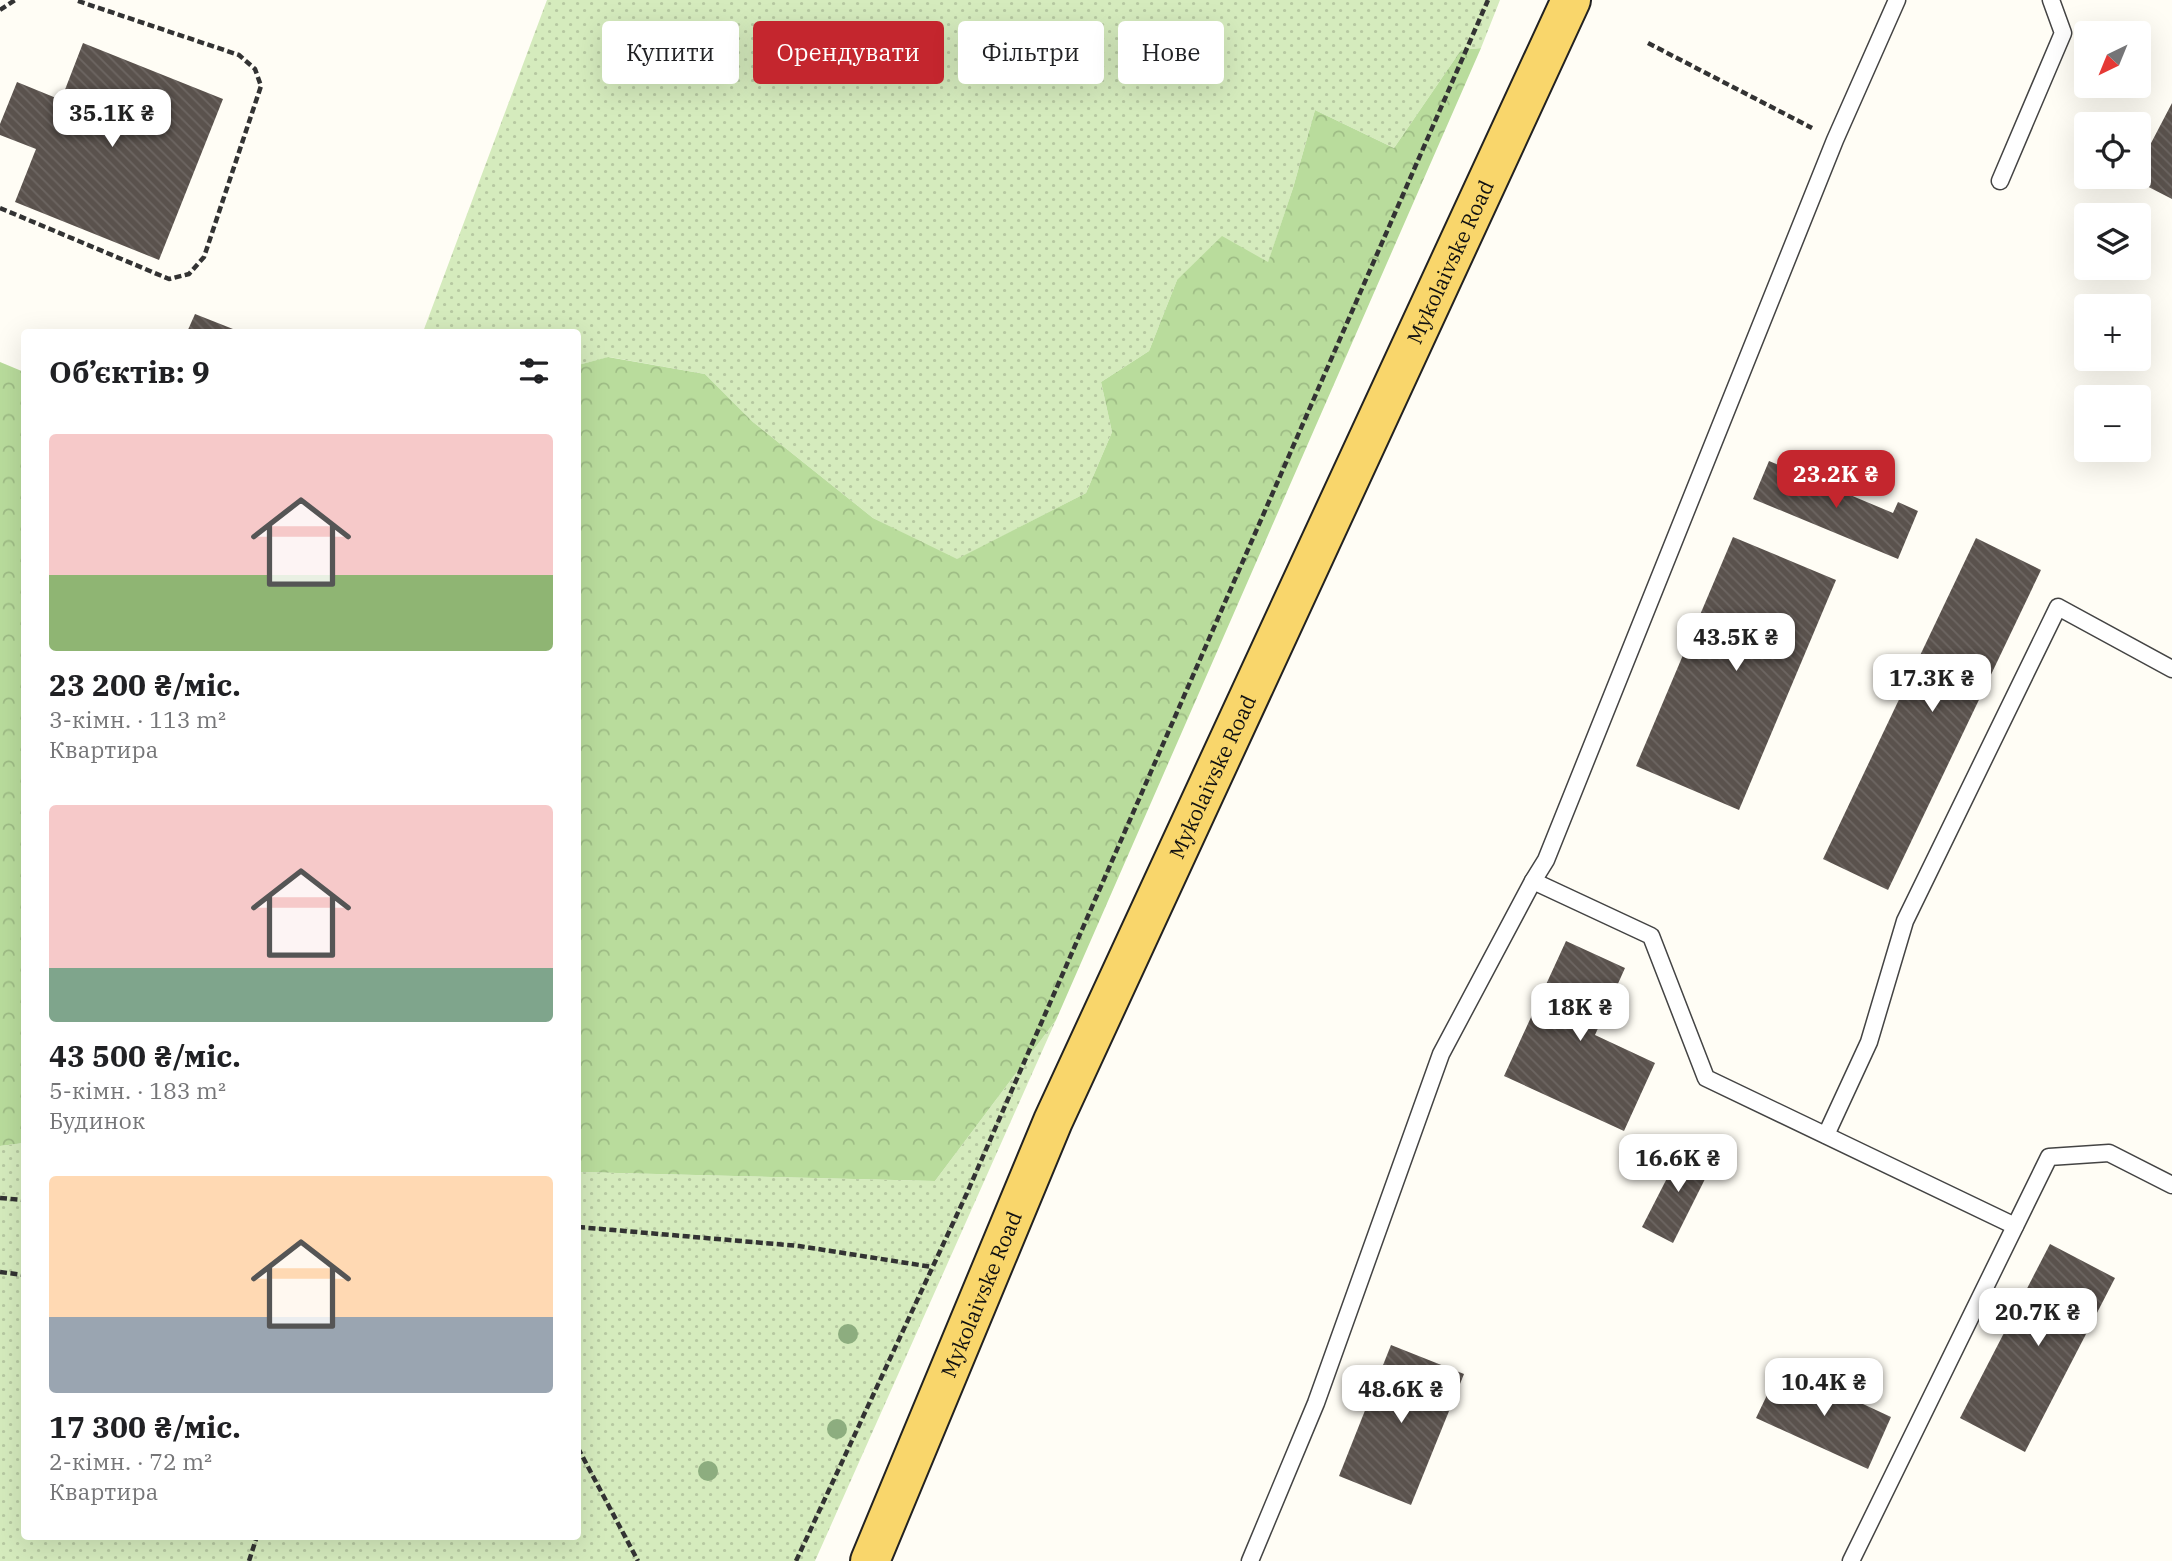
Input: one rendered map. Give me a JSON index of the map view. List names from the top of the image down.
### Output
{
  "streets": {
    "main road": ["Mykolaivske Road"]
  },
  "north": "bottom left",
  "page": {
    "map_buttons": ["+", "−"],
    "chip": [
      "Купити",
      "Орендувати",
      "Фільтри",
      "Нове"
    ],
    "price": [
      "35.1K ₴",
      "23.2K ₴",
      "43.5K ₴",
      "17.3K ₴",
      "18K ₴",
      "16.6K ₴",
      "20.7K ₴",
      "10.4K ₴",
      "48.6K ₴"
    ],
    "heading": "Об’єктів: 9",
    "list": [
      {
        "name": "23 200 ₴/міс.",
        "note": "3-кімн. · 113 m² · Квартира"
      },
      {
        "name": "43 500 ₴/міс.",
        "note": "5-кімн. · 183 m² · Будинок"
      },
      {
        "name": "17 300 ₴/міс.",
        "note": "2-кімн. · 72 m² · Квартира"
      }
    ]
  }
}
